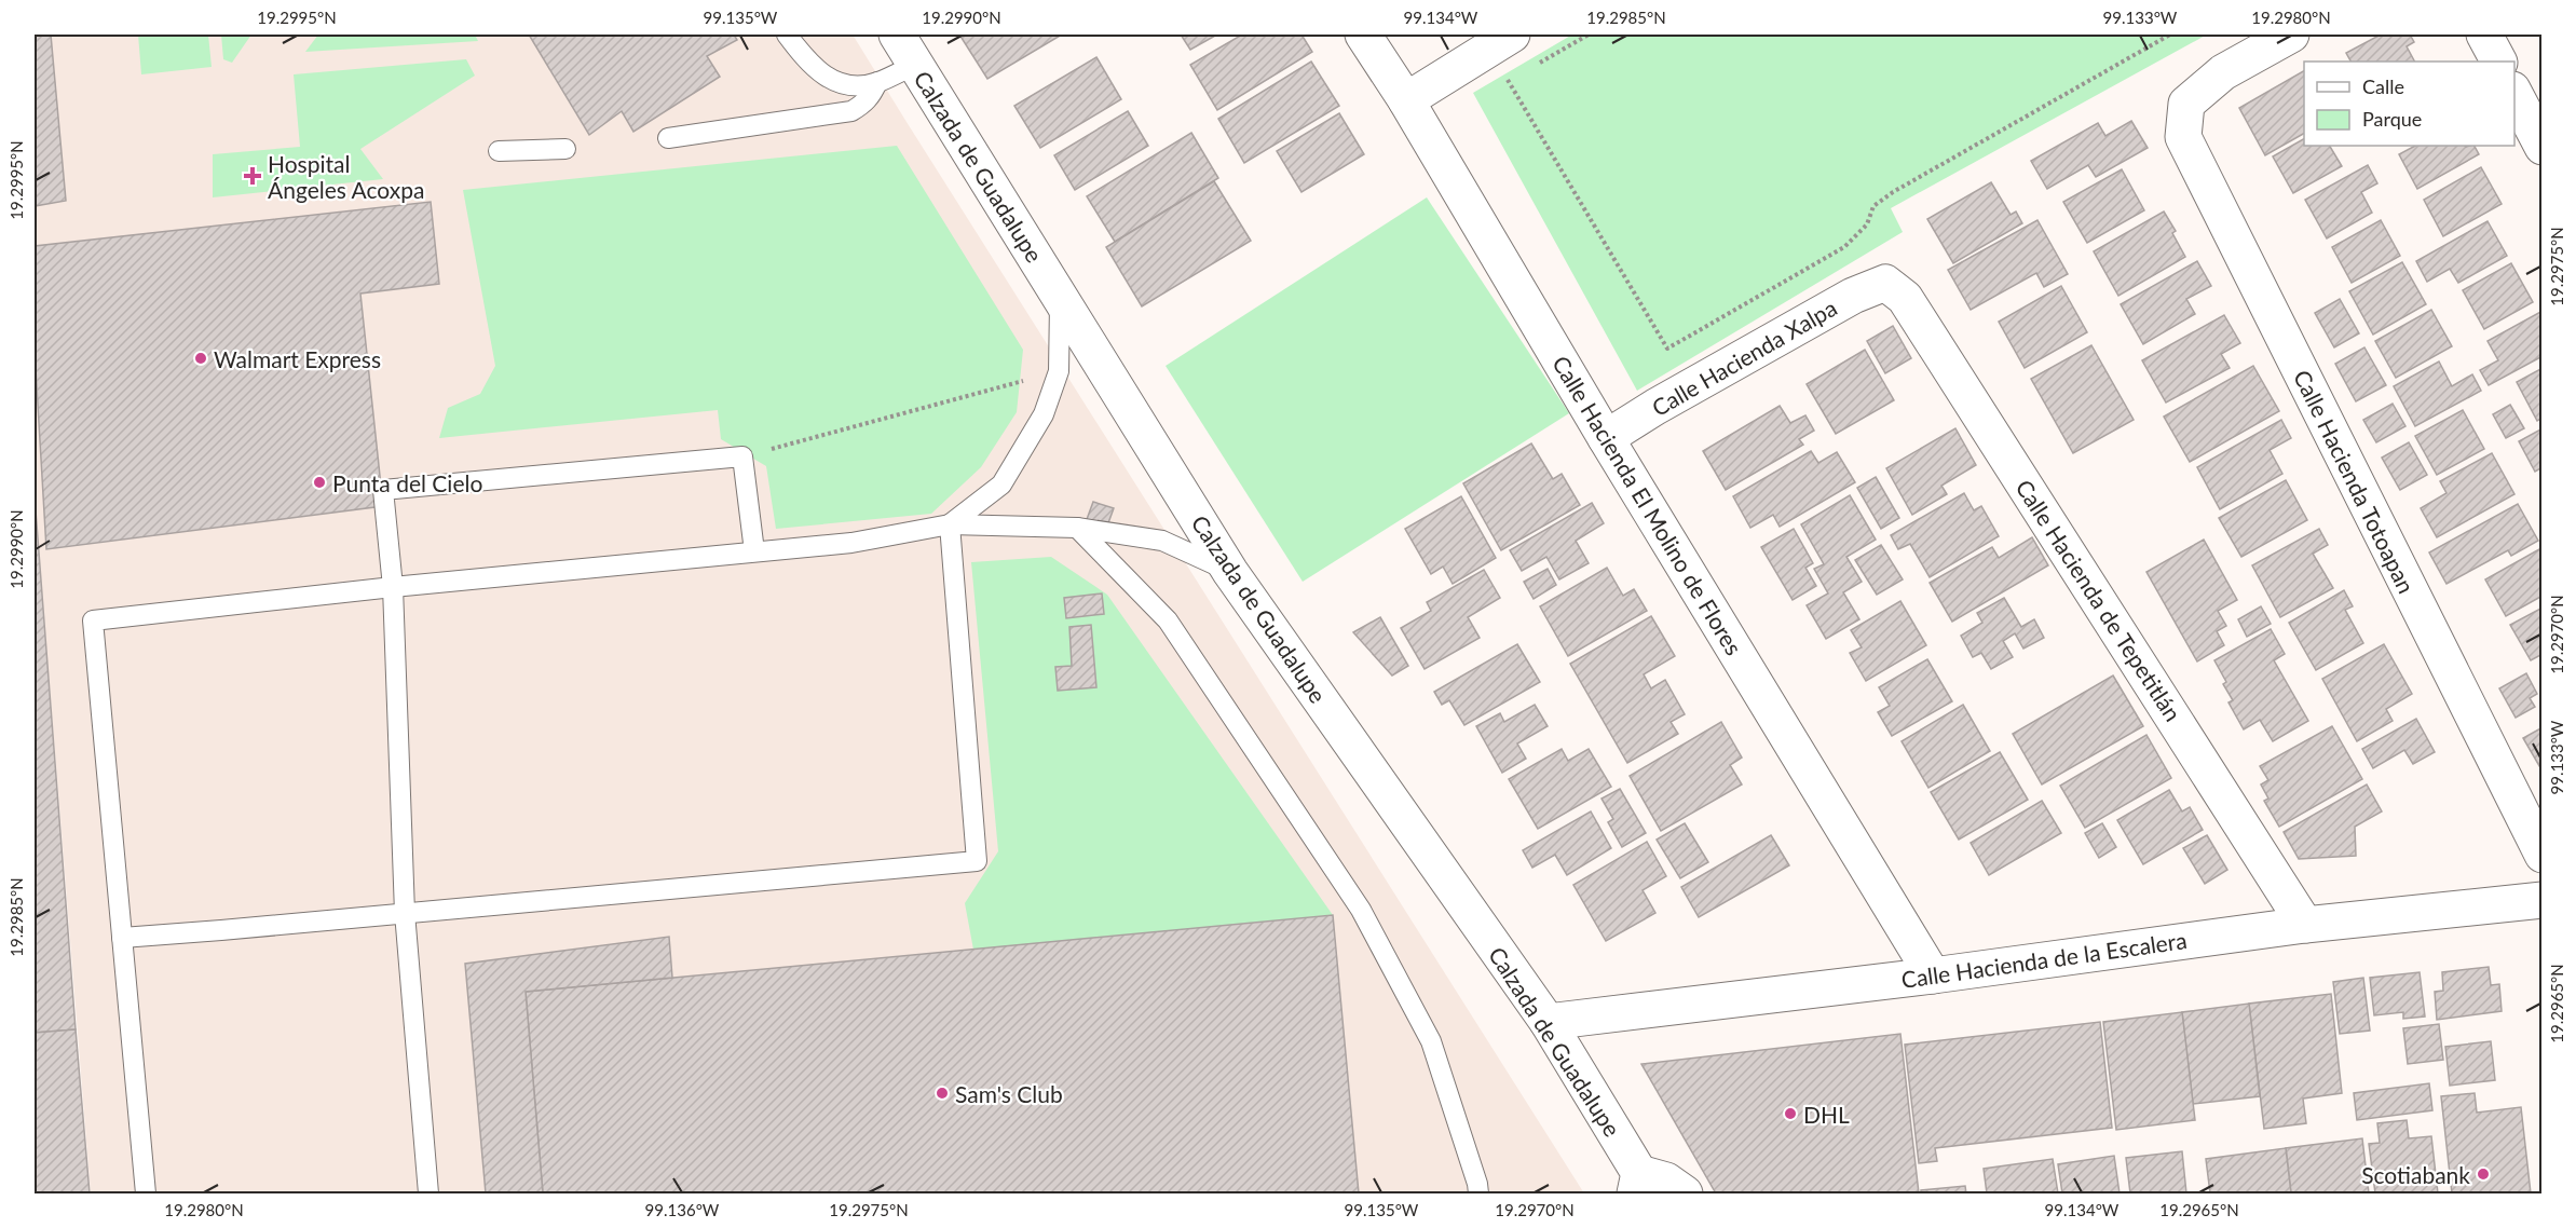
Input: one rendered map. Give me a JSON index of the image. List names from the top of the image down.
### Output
{
  "streets": {
    "street": [
      "Calzada de Guadalupe",
      "Calle Hacienda Xalpa",
      "Calle Hacienda Totoapan",
      "Calle Hacienda El Molino de Flores",
      "Calle Hacienda de Tepetitlán",
      "Calle Hacienda de la Escalera"
    ]
  },
  "crossings": [
    ["Calzada de Guadalupe", "Calle Hacienda de la Escalera"],
    ["Calle Hacienda Xalpa", "Calle Hacienda El Molino de Flores"],
    ["Calle Hacienda Xalpa", "Calle Hacienda de Tepetitlán"],
    ["Calle Hacienda El Molino de Flores", "Calle Hacienda de la Escalera"],
    ["Calle Hacienda de Tepetitlán", "Calle Hacienda de la Escalera"]
  ],
  "places": {
    "health": ["Hospital Ángeles Acoxpa"],
    "other": [
      "Walmart Express",
      "Punta del Cielo",
      "Sam's Club",
      "DHL",
      "Scotiabank"
    ]
  },
  "legend": ["Calle", "Parque"],
  "coordinates": [
    "19.2995°N",
    "99.135°W",
    "19.2990°N",
    "99.134°W",
    "19.2985°N",
    "99.133°W",
    "19.2980°N",
    "19.2975°N",
    "19.2970°N",
    "19.2965°N",
    "99.136°W"
  ]
}
